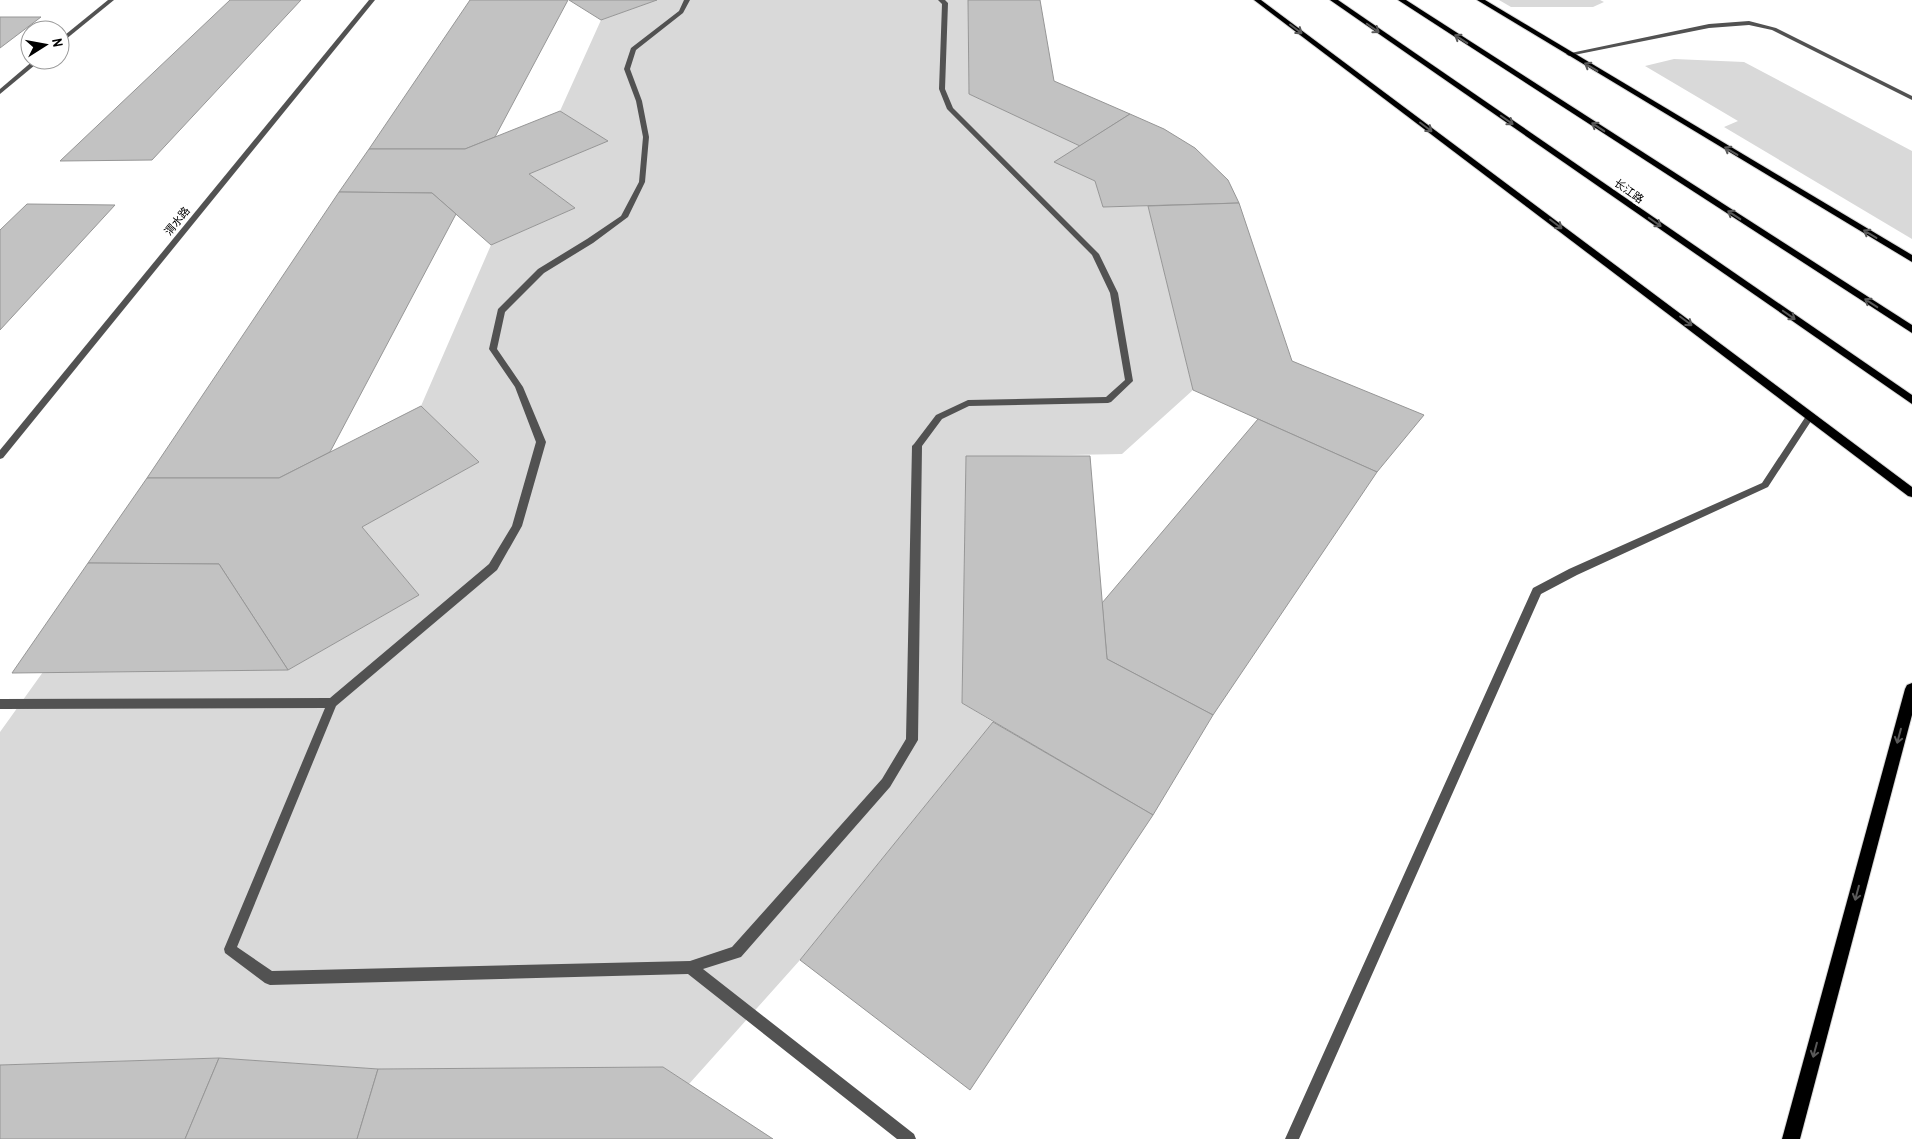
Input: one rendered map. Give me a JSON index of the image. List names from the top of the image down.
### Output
{
  "streets": {
    "main road": ["长江路"],
    "street": ["渭水路"]
  },
  "north": "right"
}
